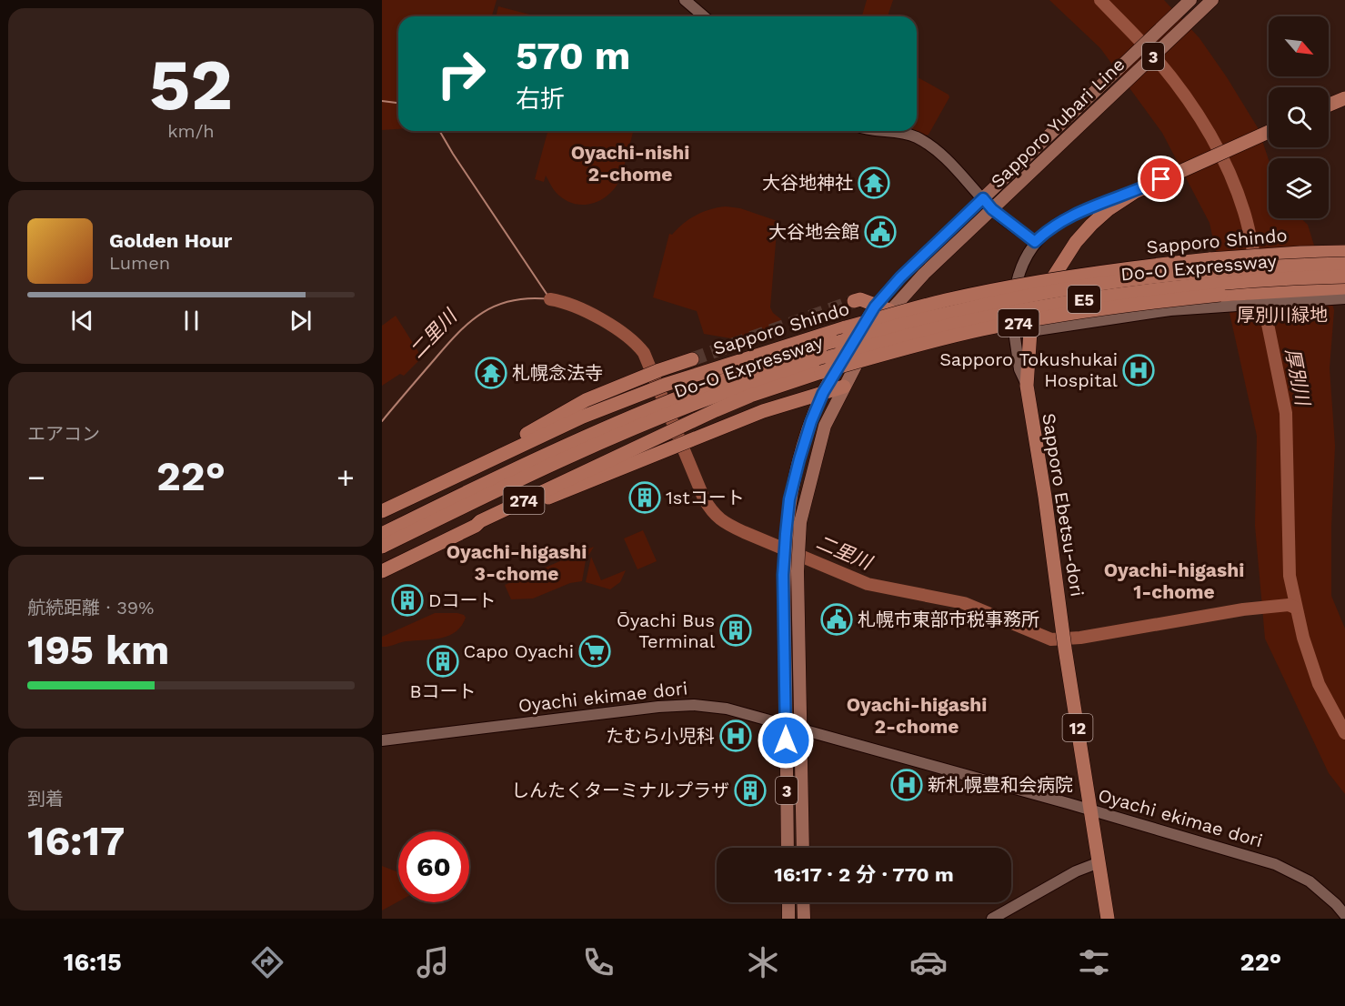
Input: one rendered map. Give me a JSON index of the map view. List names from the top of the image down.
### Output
{
  "streets": {
    "highway": [
      "Sapporo Shindo",
      "Do-O Expressway",
      "E5",
      "274",
      "Sapporo Ebetsu-dori",
      "12"
    ],
    "main road": ["3", "Sapporo Yubari Line"],
    "street": ["Oyachi ekimae dori"]
  },
  "crossings": [
    ["Sapporo Yubari Line", "Oyachi ekimae dori"],
    ["Sapporo Shindo", "274"],
    ["Sapporo Ebetsu-dori", "Oyachi ekimae dori"]
  ],
  "districts": [
    "Oyachi-nishi 2-chome",
    "Oyachi-higashi 3-chome",
    "Oyachi-higashi 1-chome",
    "Oyachi-higashi 2-chome"
  ],
  "water": ["二里川", "厚別川"],
  "parks": ["厚別川緑地"],
  "places": {
    "temple": ["大谷地神社", "札幌念法寺"],
    "public building": ["大谷地会館", "札幌市東部市税事務所"],
    "hospital": ["Sapporo Tokushukai Hospital", "たむら小児科", "新札幌豊和会病院"],
    "building": [
      "1stコート",
      "Dコート",
      "Ōyachi Bus Terminal",
      "Bコート",
      "しんたくターミナルプラザ"
    ],
    "supermarket": ["Capo Oyachi"]
  },
  "north": "bottom right",
  "page": {
    "tile": [
      ["52", "km/h"],
      "エアコン",
      ["航続距離 · 39%", "195 km"],
      ["到着", "16:17"]
    ],
    "turn": ["570 m", "右折"],
    "song": ["Golden Hour", "Lumen"],
    "heat": ["−", "22°", "+"],
    "limit": "60",
    "trip": "16:17 · 2 分 · 770 m",
    "tabs": ["16:15", "22°"]
  }
}
